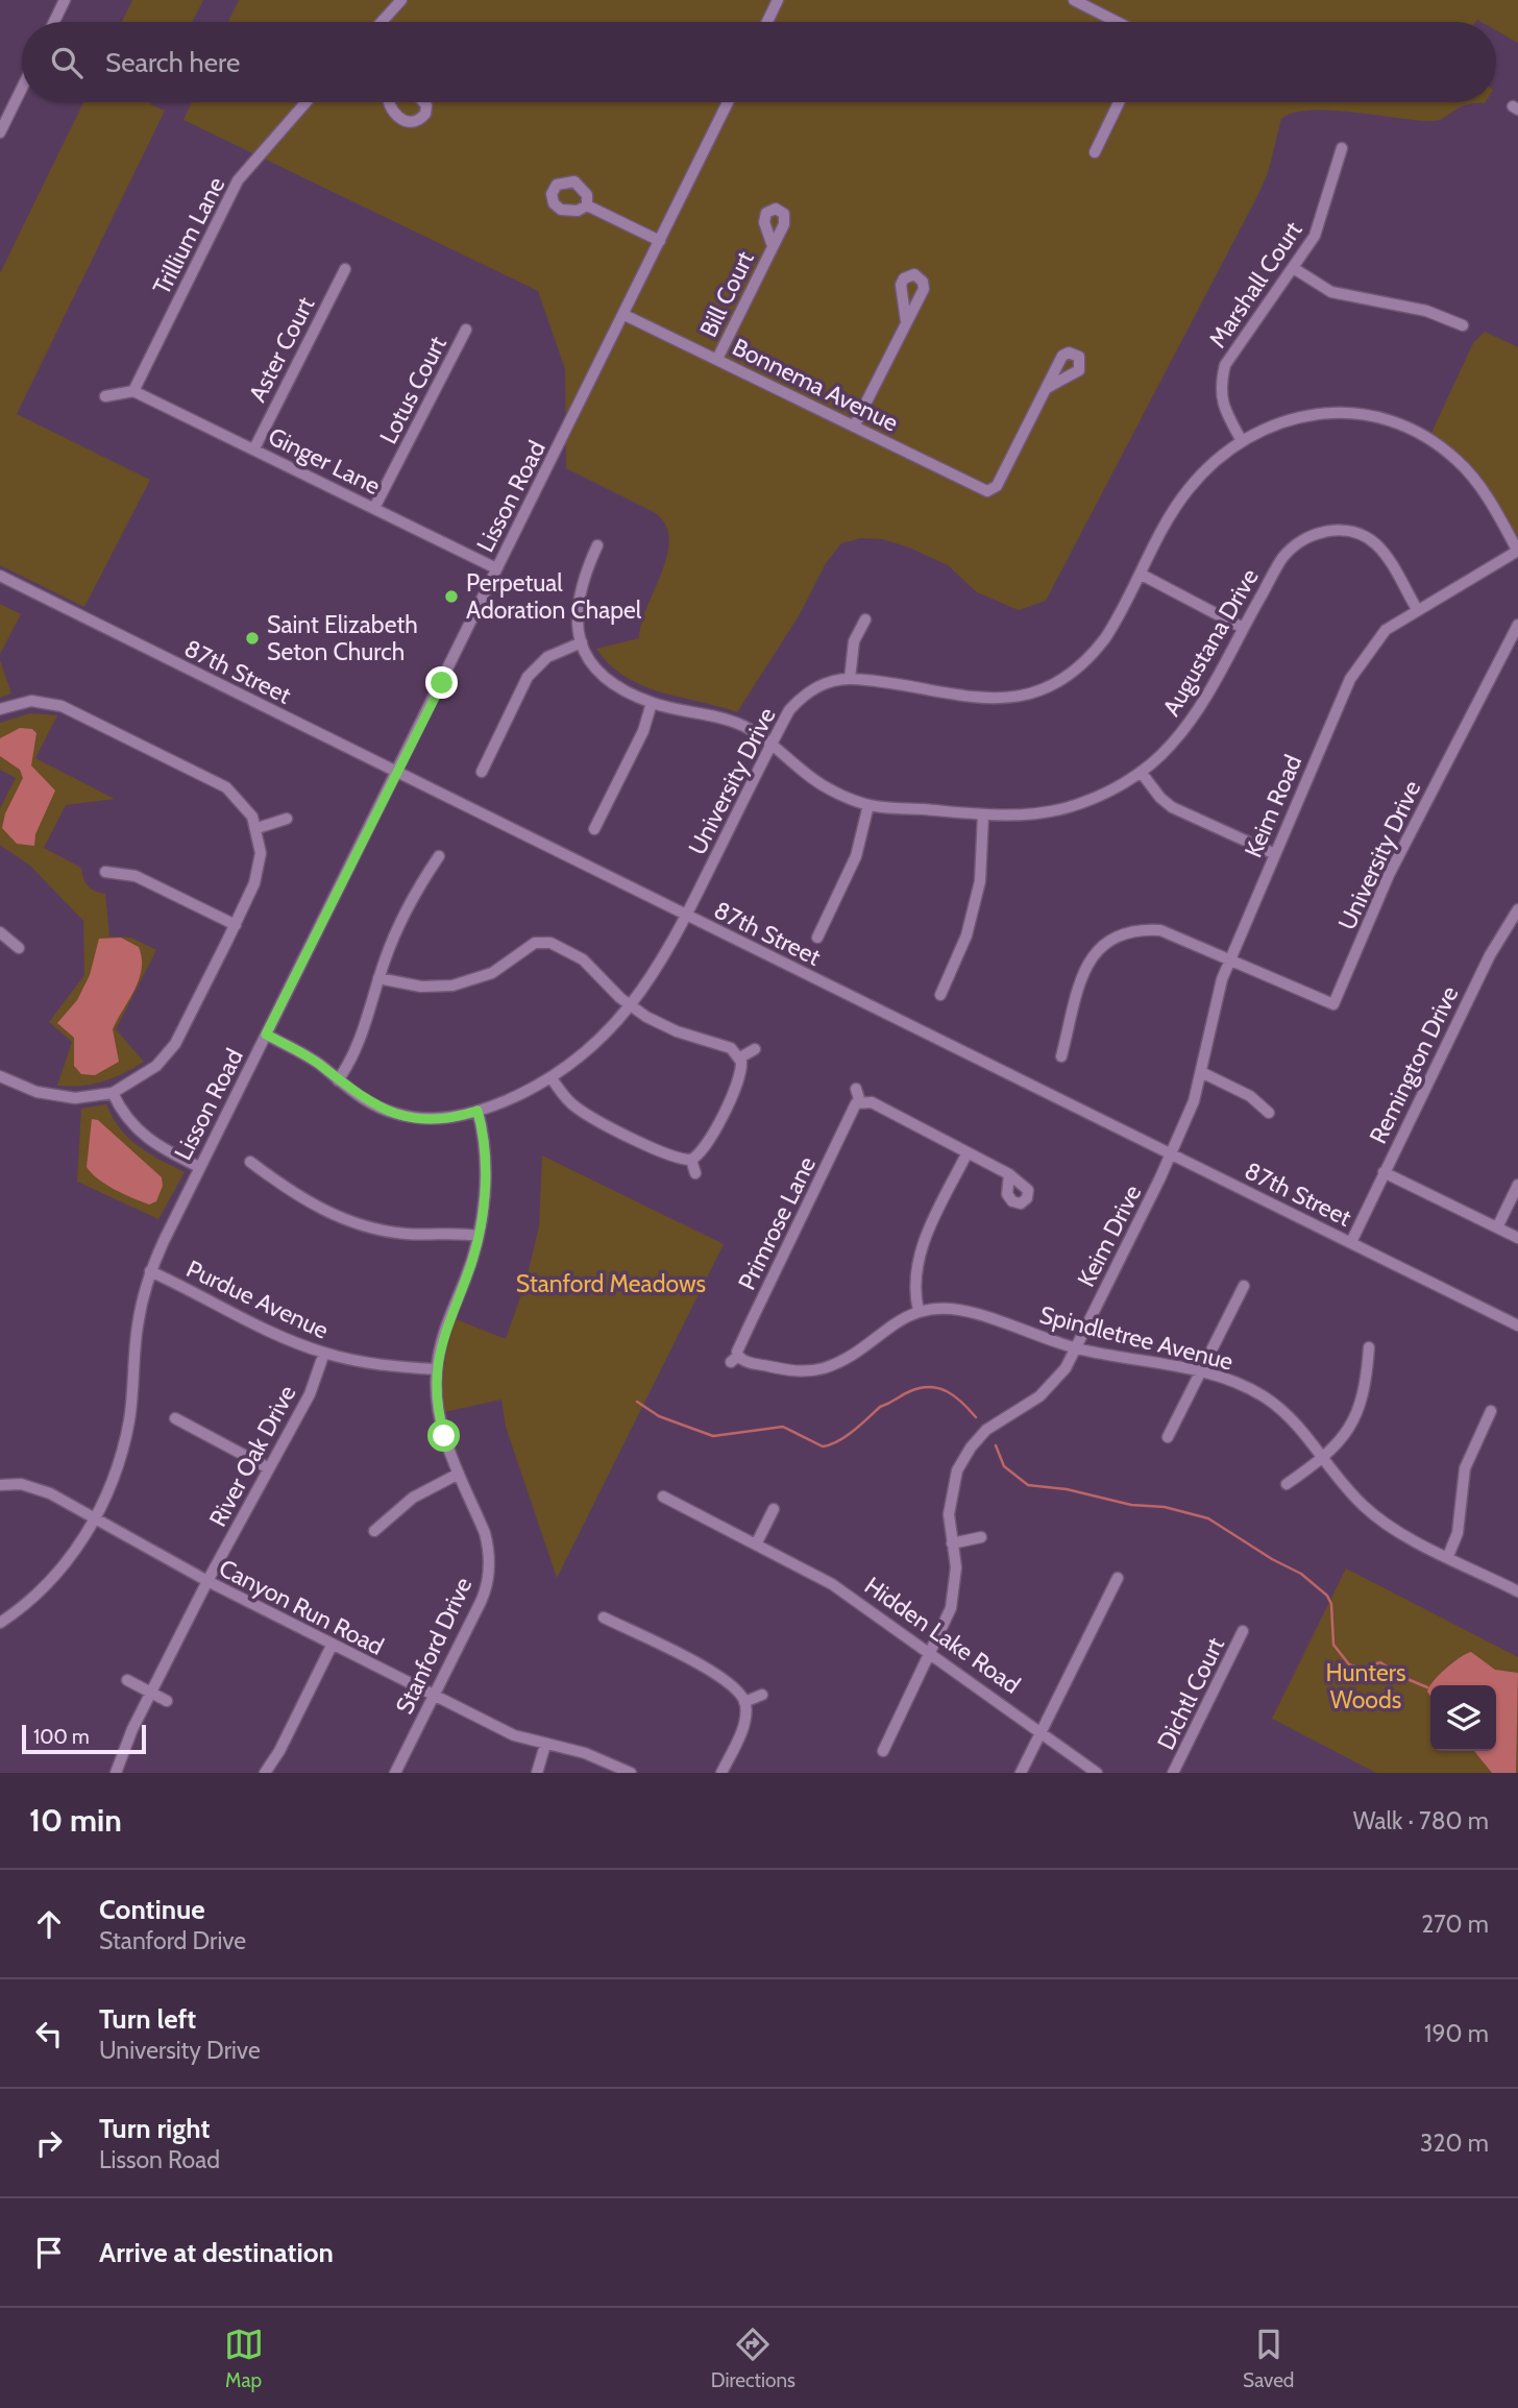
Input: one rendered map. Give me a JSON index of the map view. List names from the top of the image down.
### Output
{
  "streets": {
    "street": [
      "Trillium Lane",
      "Marshall Court",
      "Bill Court",
      "Aster Court",
      "Bonnema Avenue",
      "Lotus Court",
      "Ginger Lane",
      "Lisson Road",
      "Augustana Drive",
      "87th Street",
      "University Drive",
      "Keim Road",
      "Remington Drive",
      "Primrose Lane",
      "Keim Drive",
      "Purdue Avenue",
      "Spindletree Avenue",
      "River Oak Drive",
      "Canyon Run Road",
      "Hidden Lake Road",
      "Stanford Drive",
      "Dichtl Court"
    ]
  },
  "crossings": [
    ["Trillium Lane", "Ginger Lane"],
    ["Marshall Court", "University Drive"],
    ["Bill Court", "Bonnema Avenue"],
    ["Aster Court", "Ginger Lane"],
    ["Bonnema Avenue", "Lisson Road"],
    ["Lotus Court", "Ginger Lane"],
    ["Ginger Lane", "Lisson Road"],
    ["Lisson Road", "87th Street"],
    ["Lisson Road", "University Drive"],
    ["Lisson Road", "Purdue Avenue"],
    ["Lisson Road", "Canyon Run Road"],
    ["Augustana Drive", "University Drive"],
    ["Augustana Drive", "Keim Road"],
    ["87th Street", "University Drive"],
    ["87th Street", "Keim Road"],
    ["87th Street", "Remington Drive"],
    ["87th Street", "Keim Drive"],
    ["University Drive", "Keim Road"],
    ["University Drive", "Stanford Drive"],
    ["Keim Road", "Keim Drive"],
    ["Primrose Lane", "Spindletree Avenue"],
    ["Keim Drive", "Spindletree Avenue"],
    ["Keim Drive", "Hidden Lake Road"],
    ["Purdue Avenue", "River Oak Drive"],
    ["Purdue Avenue", "Stanford Drive"],
    ["River Oak Drive", "Canyon Run Road"],
    ["Canyon Run Road", "Stanford Drive"]
  ],
  "parks": ["Stanford Meadows", "Hunters Woods"],
  "places": ["Perpetual Adoration Chapel", "Saint Elizabeth Seton Church"],
  "scale_bar": "100 m",
  "page": {
    "search": "Search here",
    "scale": "100 m",
    "heading": ["10 min", "Walk · 780 m"],
    "list": [
      ["Continue", "Stanford Drive", "270 m"],
      ["Turn left", "University Drive", "190 m"],
      ["Turn right", "Lisson Road", "320 m"],
      "Arrive at destination"
    ],
    "nav": ["Map", "Directions", "Saved"]
  }
}
